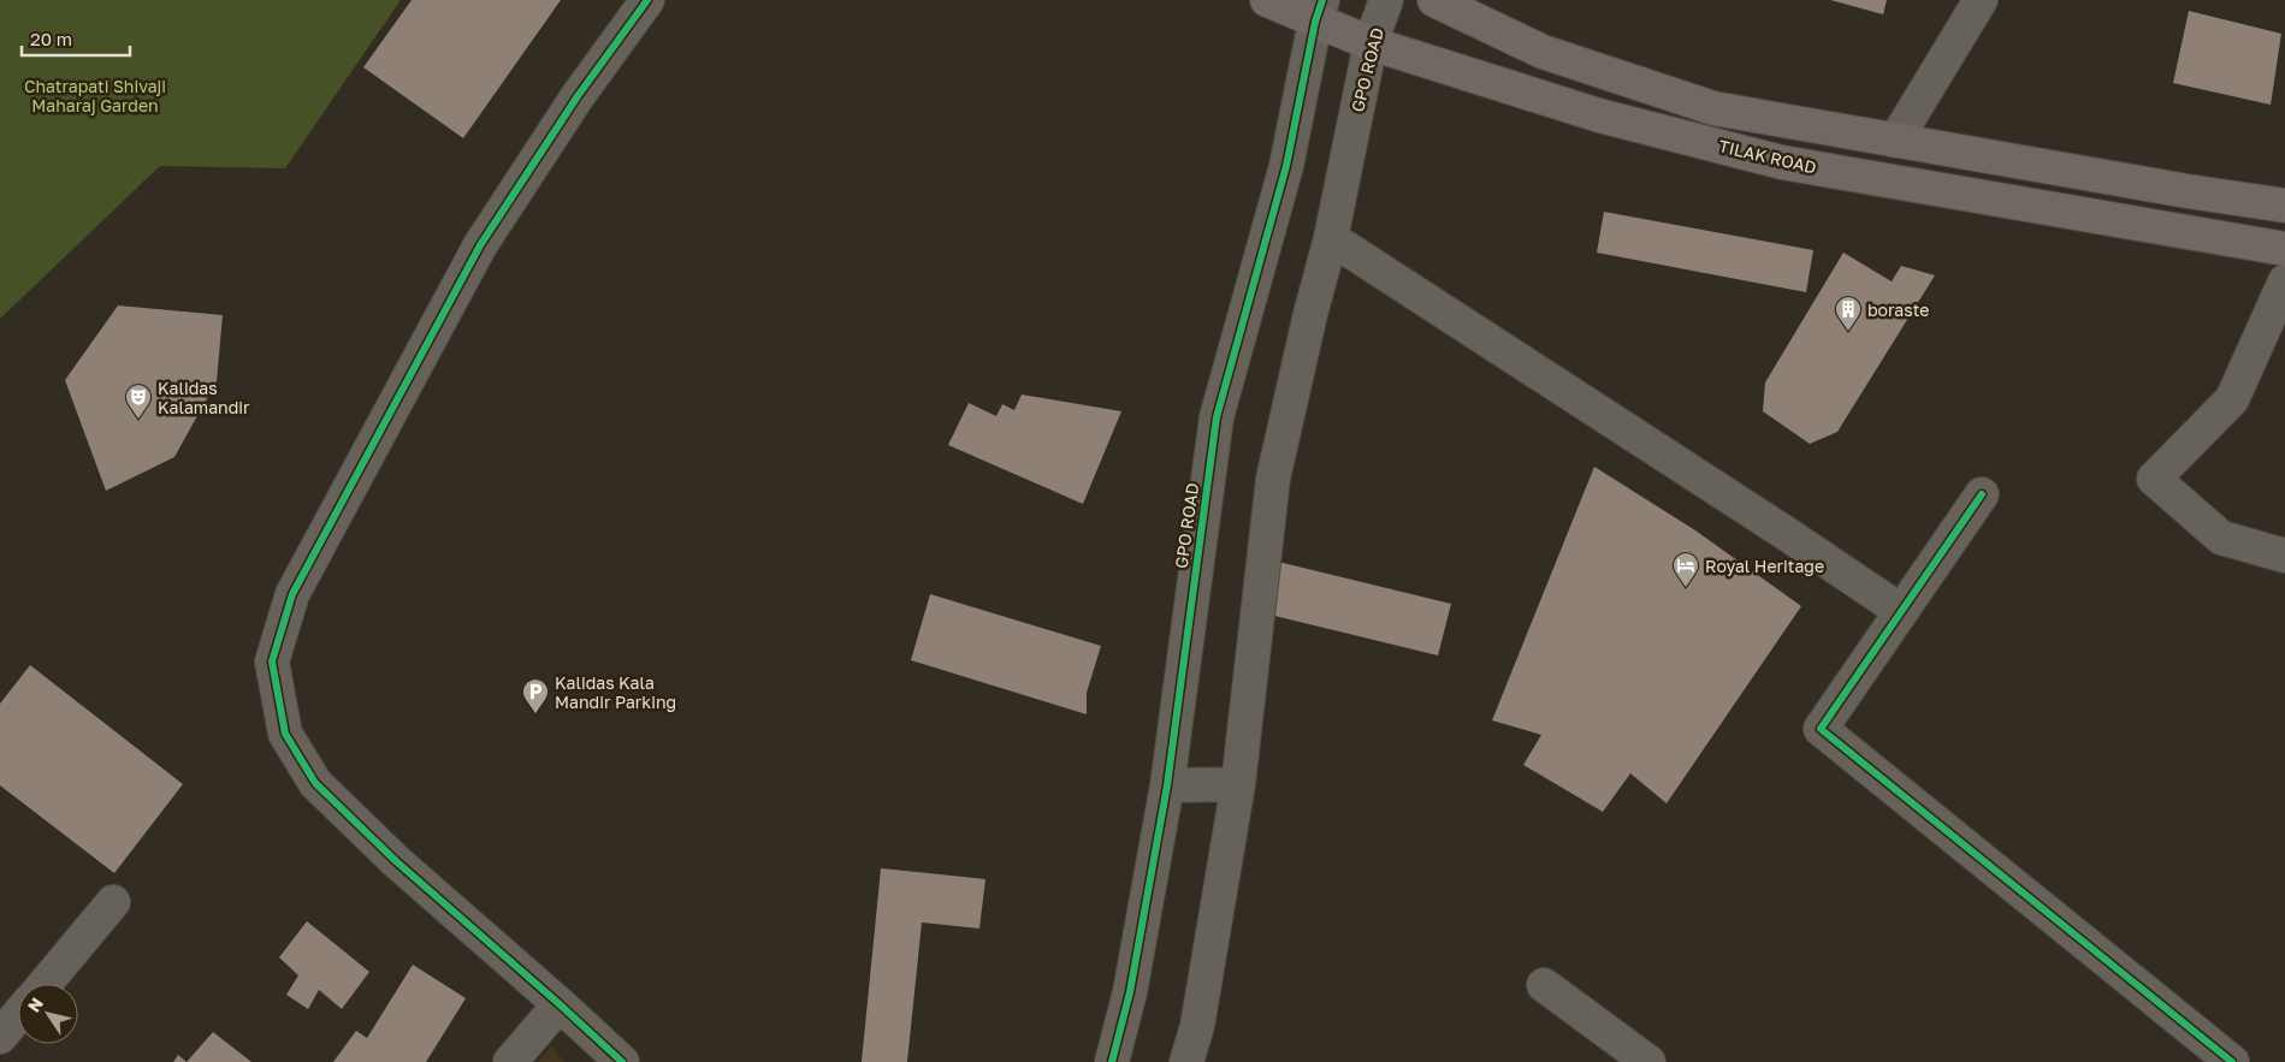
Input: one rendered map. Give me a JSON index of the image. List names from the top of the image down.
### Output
{
  "streets": {
    "main road": ["TILAK ROAD"],
    "street": ["GPO ROAD"]
  },
  "crossings": [
    ["GPO ROAD", "TILAK ROAD"]
  ],
  "parks": ["Chatrapati Shivaji Maharaj Garden"],
  "places": {
    "building": ["boraste"],
    "theatre": ["Kalidas Kalamandir"],
    "hotel": ["Royal Heritage"],
    "parking": ["Kalidas Kala Mandir Parking"]
  },
  "scale_bar": "20 m",
  "north": "top left"
}
